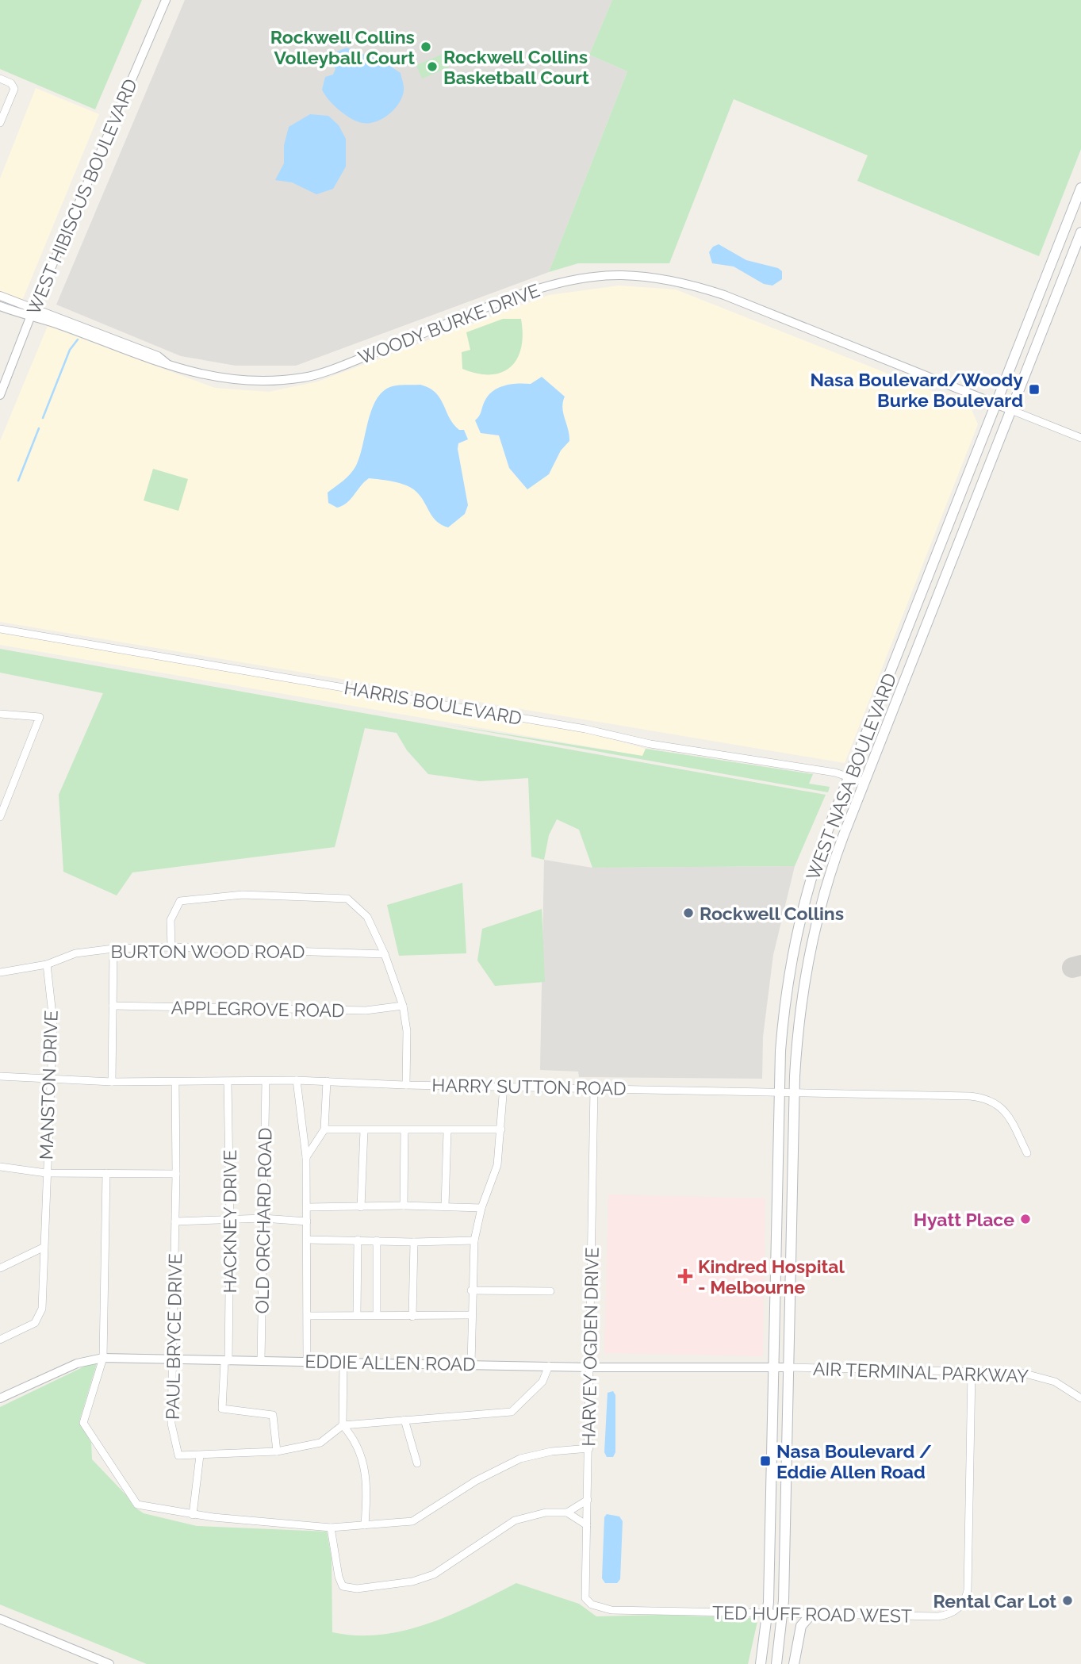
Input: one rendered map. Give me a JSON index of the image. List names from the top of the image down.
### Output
{
  "streets": {
    "main road": ["WEST NASA BOULEVARD"],
    "street": [
      "WEST HIBISCUS BOULEVARD",
      "WOODY BURKE DRIVE",
      "HARRIS BOULEVARD",
      "BURTON WOOD ROAD",
      "APPLEGROVE ROAD",
      "MANSTON DRIVE",
      "HARRY SUTTON ROAD",
      "OLD ORCHARD ROAD",
      "HACKNEY DRIVE",
      "PAUL BRYCE DRIVE",
      "HARVEY OGDEN DRIVE",
      "EDDIE ALLEN ROAD",
      "AIR TERMINAL PARKWAY",
      "TED HUFF ROAD WEST"
    ]
  },
  "crossings": [
    ["WEST HIBISCUS BOULEVARD", "WOODY BURKE DRIVE"],
    ["WOODY BURKE DRIVE", "WEST NASA BOULEVARD"],
    ["HARRIS BOULEVARD", "WEST NASA BOULEVARD"],
    ["WEST NASA BOULEVARD", "HARRY SUTTON ROAD"],
    ["WEST NASA BOULEVARD", "EDDIE ALLEN ROAD"],
    ["WEST NASA BOULEVARD", "AIR TERMINAL PARKWAY"],
    ["WEST NASA BOULEVARD", "TED HUFF ROAD WEST"],
    ["BURTON WOOD ROAD", "MANSTON DRIVE"],
    ["MANSTON DRIVE", "HARRY SUTTON ROAD"],
    ["HARRY SUTTON ROAD", "OLD ORCHARD ROAD"],
    ["HARRY SUTTON ROAD", "HACKNEY DRIVE"],
    ["HARRY SUTTON ROAD", "PAUL BRYCE DRIVE"],
    ["HARRY SUTTON ROAD", "HARVEY OGDEN DRIVE"],
    ["OLD ORCHARD ROAD", "EDDIE ALLEN ROAD"],
    ["HACKNEY DRIVE", "PAUL BRYCE DRIVE"],
    ["HACKNEY DRIVE", "EDDIE ALLEN ROAD"],
    ["PAUL BRYCE DRIVE", "EDDIE ALLEN ROAD"],
    ["HARVEY OGDEN DRIVE", "EDDIE ALLEN ROAD"],
    ["HARVEY OGDEN DRIVE", "TED HUFF ROAD WEST"],
    ["EDDIE ALLEN ROAD", "AIR TERMINAL PARKWAY"],
    ["AIR TERMINAL PARKWAY", "TED HUFF ROAD WEST"]
  ],
  "places": {
    "other": [
      "Rockwell Collins Volleyball Court",
      "Rockwell Collins Basketball Court",
      "Rockwell Collins",
      "Hyatt Place",
      "Rental Car Lot"
    ],
    "transit": ["Nasa Boulevard/Woody Burke Boulevard", "Nasa Boulevard / Eddie Allen Road"],
    "health": ["Kindred Hospital - Melbourne"]
  }
}
